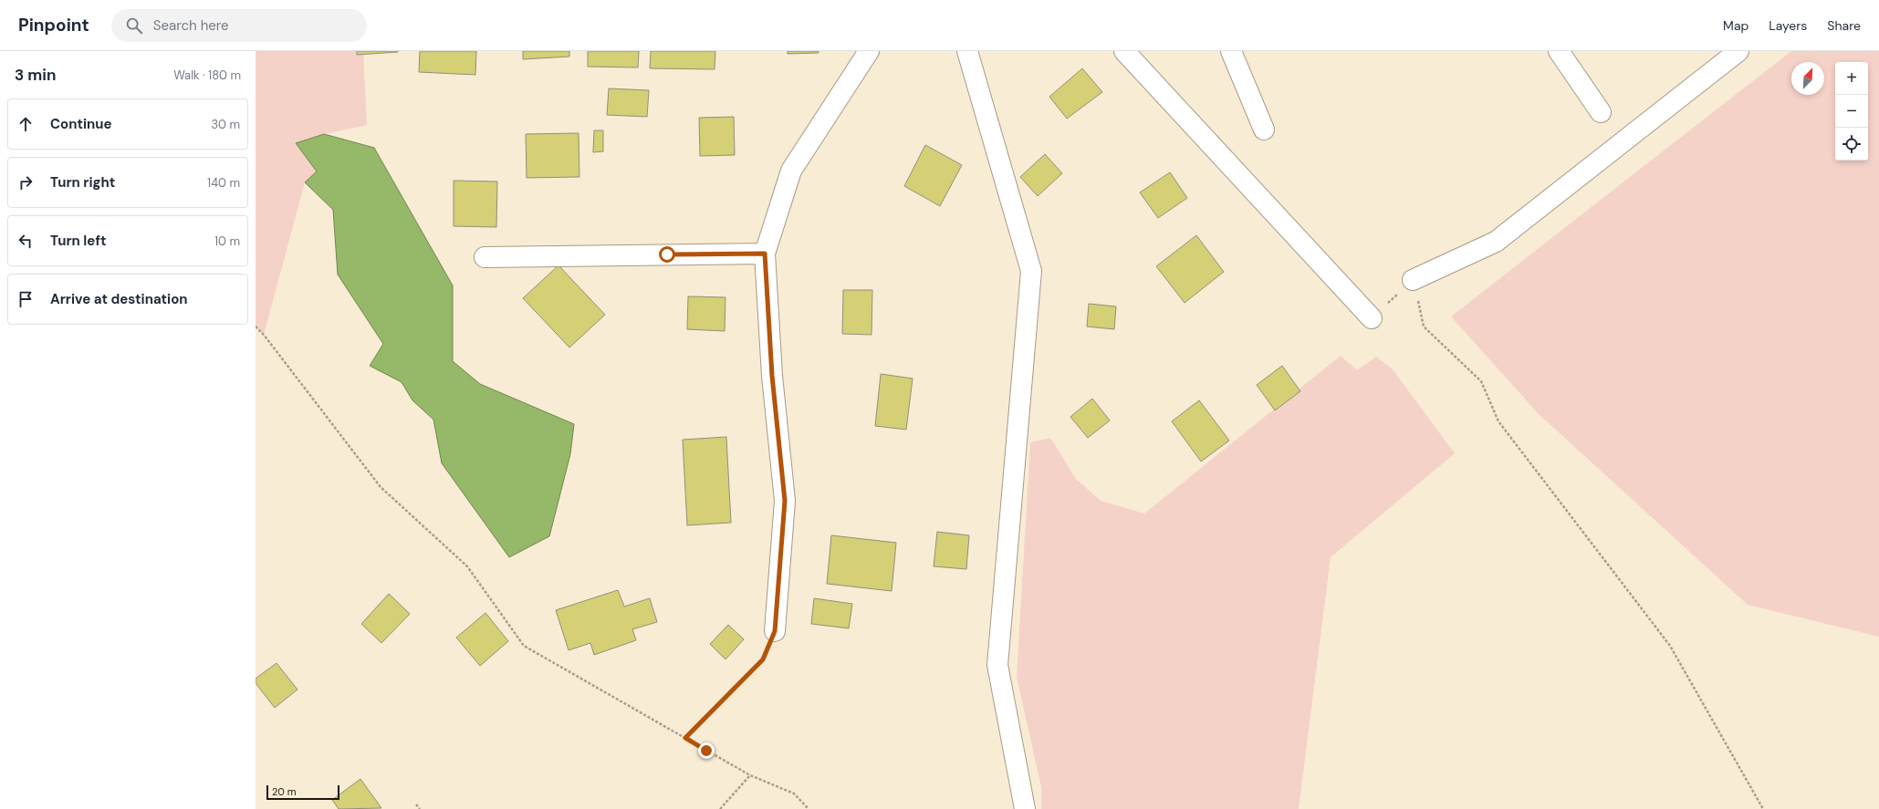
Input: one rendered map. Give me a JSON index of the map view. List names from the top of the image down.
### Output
{
  "scale_bar": "20 m",
  "north": "top right",
  "page": {
    "header": "Pinpoint",
    "search": "Search here",
    "nav": ["Map", "Layers", "Share"],
    "heading": ["3 min", "Walk · 180 m"],
    "map_buttons": ["+", "−"],
    "list": [
      ["Continue", "30 m"],
      ["Turn right", "140 m"],
      ["Turn left", "10 m"],
      "Arrive at destination"
    ],
    "scale": "20 m"
  }
}
